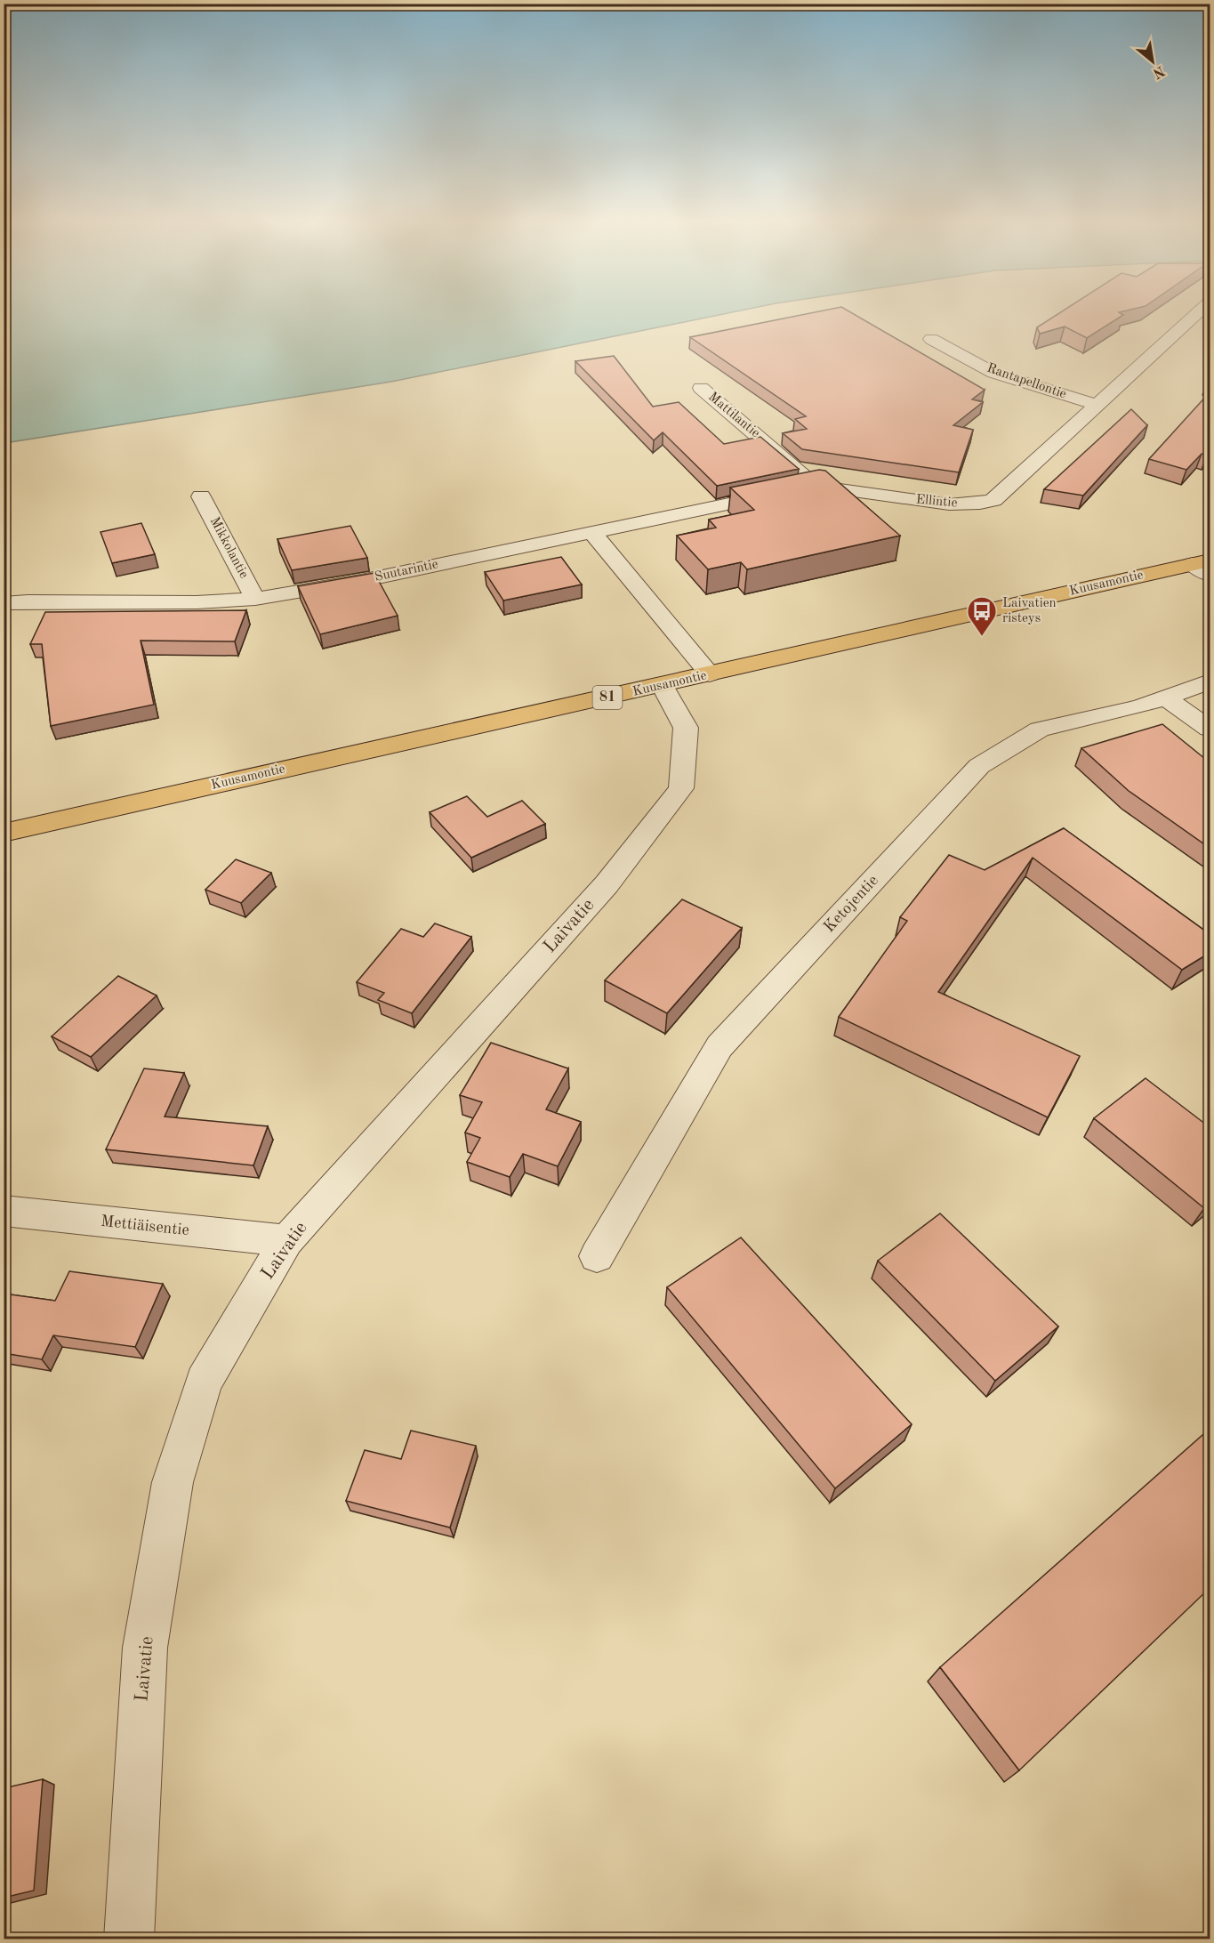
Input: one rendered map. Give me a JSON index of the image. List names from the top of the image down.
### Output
{
  "streets": {
    "main road": ["Kuusamontie", "81"],
    "street": [
      "Rantapellontie",
      "Mattilantie",
      "Ellintie",
      "Mikkolantie",
      "Suutarintie",
      "Ketojentie",
      "Laivatie",
      "Mettiäisentie"
    ]
  },
  "crossings": [
    ["Rantapellontie", "Ellintie"],
    ["Mattilantie", "Ellintie"],
    ["Ellintie", "Suutarintie"],
    ["Mikkolantie", "Suutarintie"],
    ["Kuusamontie", "Laivatie"],
    ["Laivatie", "Mettiäisentie"]
  ],
  "places": {
    "bus stop": ["Laivatien risteys"]
  },
  "north": "bottom right"
}
